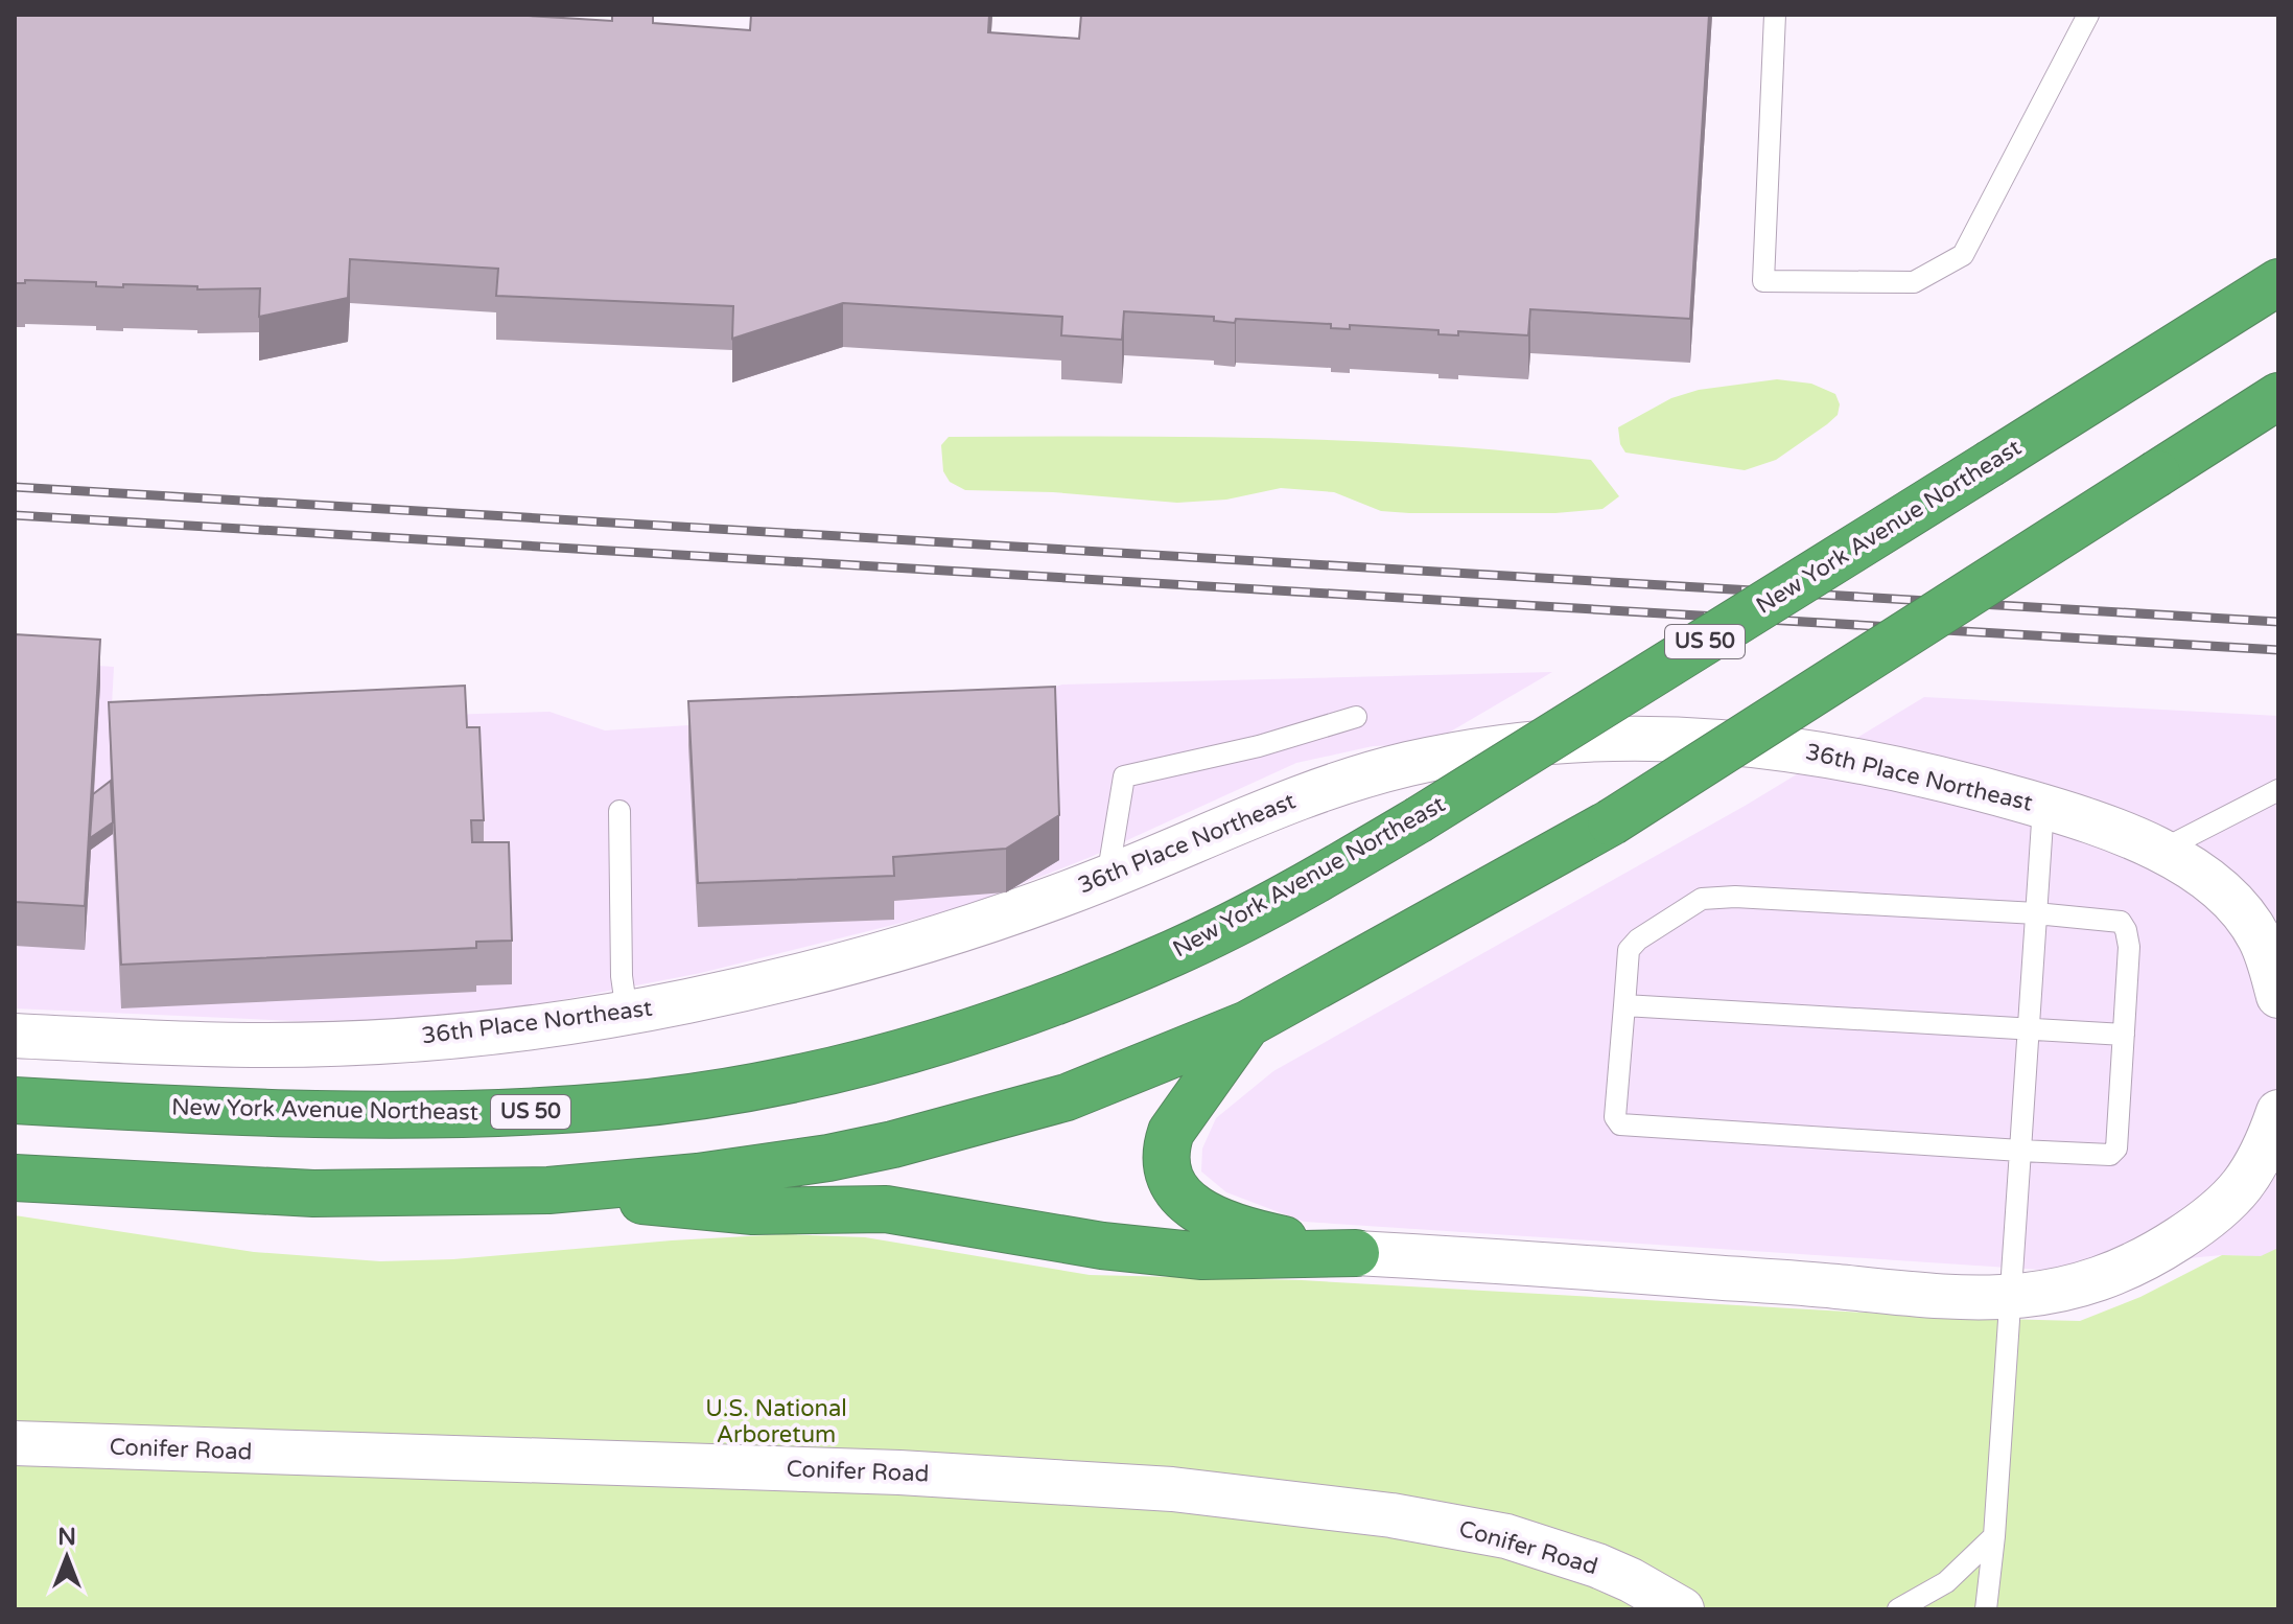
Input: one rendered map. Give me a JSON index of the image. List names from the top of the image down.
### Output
{
  "streets": {
    "highway": ["New York Avenue Northeast", "US 50"],
    "street": ["36th Place Northeast", "Conifer Road"]
  },
  "parks": ["U.S. National Arboretum"],
  "north": "top"
}
